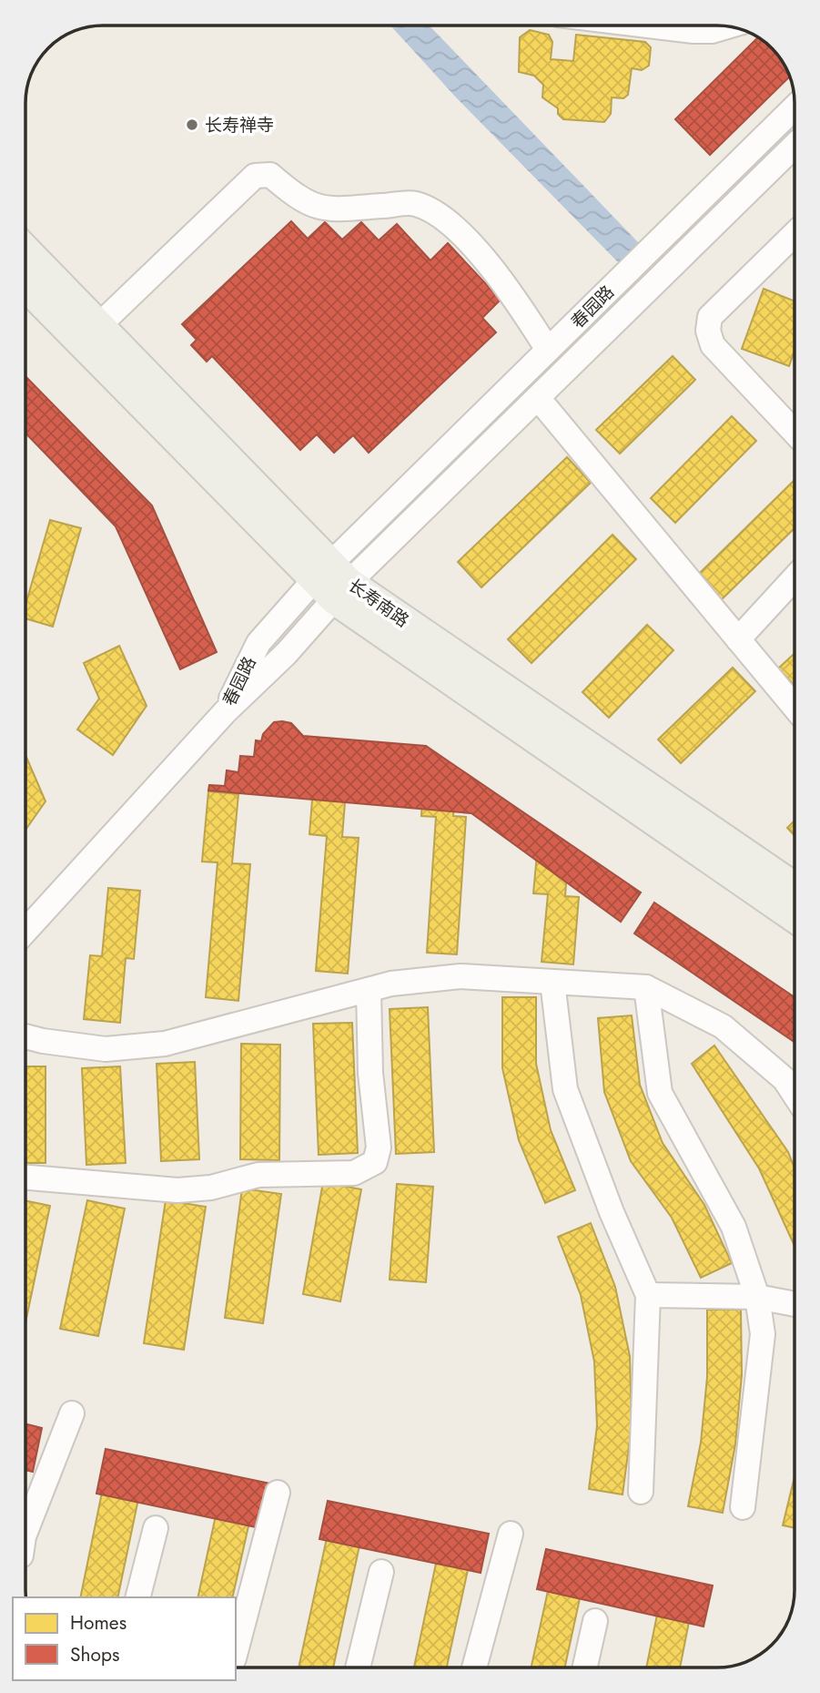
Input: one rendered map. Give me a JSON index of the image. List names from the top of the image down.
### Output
{
  "streets": {
    "main road": ["长寿南路"],
    "street": ["春园路"]
  },
  "crossings": [
    ["春园路", "长寿南路"]
  ],
  "places": ["长寿禅寺"],
  "legend": ["Homes", "Shops"]
}
